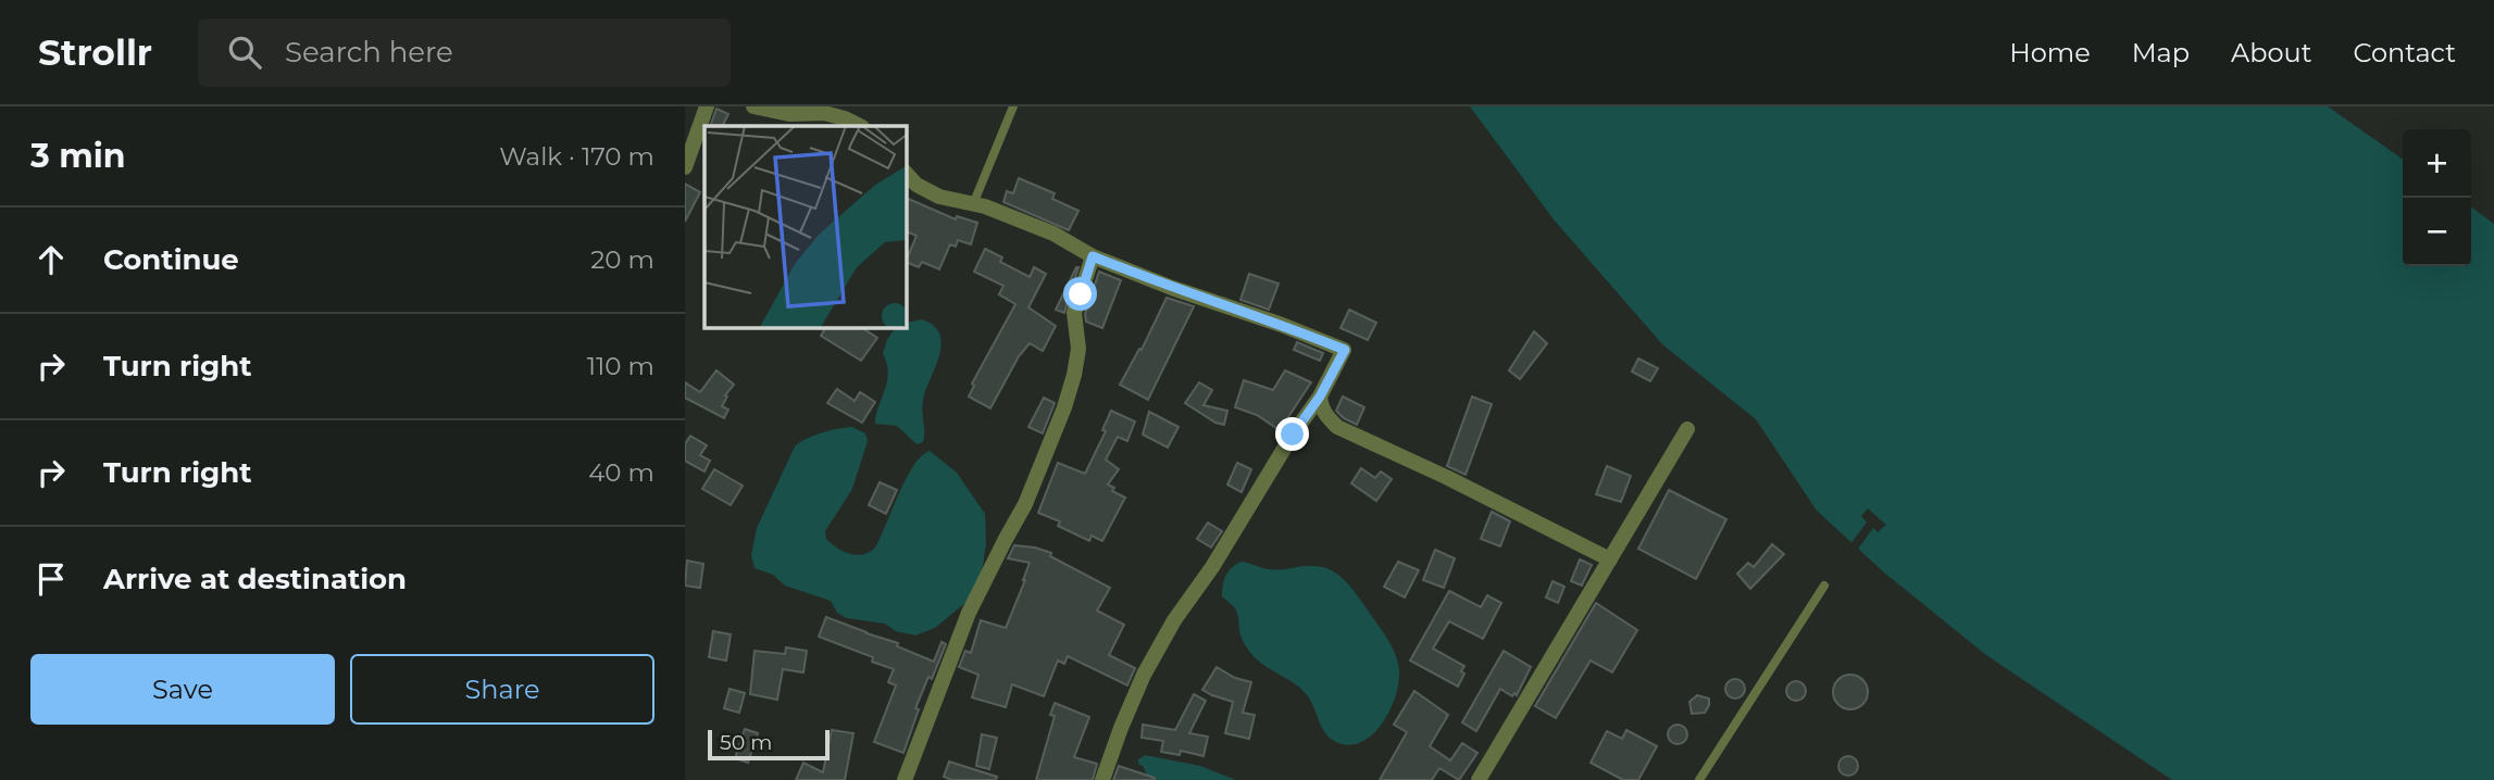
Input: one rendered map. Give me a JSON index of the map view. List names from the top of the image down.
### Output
{
  "scale_bar": "50 m",
  "page": {
    "header": "Strollr",
    "search": "Search here",
    "nav": [
      "Home",
      "Map",
      "About",
      "Contact"
    ],
    "heading": ["3 min", "Walk · 170 m"],
    "map_buttons": ["+", "−"],
    "list": [
      ["Continue", "20 m"],
      ["Turn right", "110 m"],
      ["Turn right", "40 m"],
      "Arrive at destination"
    ],
    "buttons": ["Save", "Share"],
    "scale": "50 m"
  }
}
